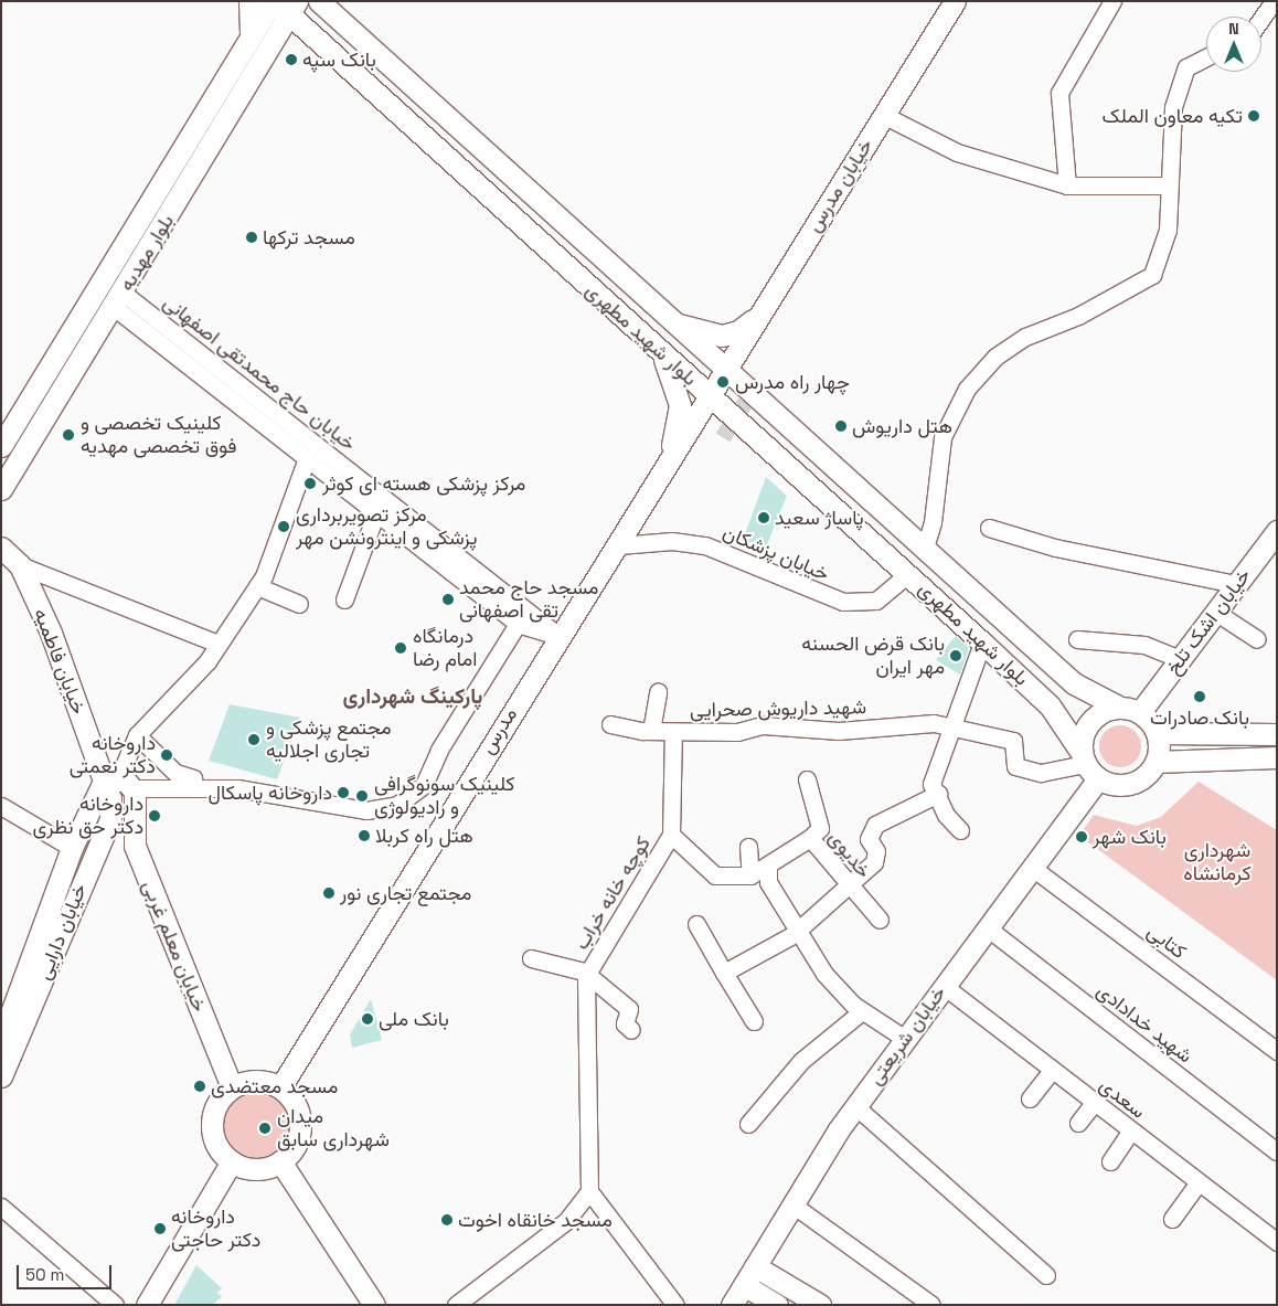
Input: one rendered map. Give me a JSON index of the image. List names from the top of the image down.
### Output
{
  "streets": {
    "main road": [
      "خیابان مدرس",
      "بلوار مهدیه",
      "بلوار شهید مطهری",
      "خیابان اشک تلخ",
      "خیابان فاطمیه",
      "مدرس",
      "خیابان دارایی",
      "خیابان معلم غربی",
      "خیابان شریعتی"
    ],
    "street": [
      "خیابان حاج محمدتقی اصفهانی",
      "خیابان پزشکان",
      "شهید داریوش صحرایی",
      "خدیوی",
      "کوچه خانه خراب",
      "کتابی",
      "شهید خدادادی",
      "سعدی"
    ]
  },
  "crossings": [
    ["خیابان مدرس", "بلوار شهید مطهری"],
    ["خیابان مدرس", "مدرس"],
    ["بلوار مهدیه", "بلوار شهید مطهری"],
    ["بلوار مهدیه", "خیابان حاج محمدتقی اصفهانی"],
    ["بلوار شهید مطهری", "خیابان پزشکان"],
    ["بلوار شهید مطهری", "خیابان اشک تلخ"],
    ["بلوار شهید مطهری", "شهید داریوش صحرایی"],
    ["بلوار شهید مطهری", "مدرس"],
    ["بلوار شهید مطهری", "خیابان شریعتی"],
    ["خیابان حاج محمدتقی اصفهانی", "مدرس"],
    ["خیابان پزشکان", "مدرس"],
    ["خیابان اشک تلخ", "شهید داریوش صحرایی"],
    ["خیابان اشک تلخ", "خیابان شریعتی"],
    ["خیابان فاطمیه", "خیابان دارایی"],
    ["خیابان فاطمیه", "خیابان معلم غربی"],
    ["شهید داریوش صحرایی", "کوچه خانه خراب"],
    ["شهید داریوش صحرایی", "خیابان شریعتی"],
    ["مدرس", "خیابان معلم غربی"],
    ["خدیوی", "کوچه خانه خراب"],
    ["خیابان دارایی", "خیابان معلم غربی"],
    ["کتابی", "خیابان شریعتی"],
    ["شهید خدادادی", "خیابان شریعتی"],
    ["خیابان شریعتی", "سعدی"]
  ],
  "districts": ["پارکینگ شهرداری"],
  "parks": ["شهرداری کرمانشاه"],
  "places": [
    "بانک سپه",
    "تکیه معاون الملک",
    "مسجد ترکها",
    "چهار راه مدرس",
    "هتل داریوش",
    "کلینیک تخصصی و فوق تخصصی مهدیه",
    "مرکز پزشکی هسته ای کوثر",
    "پاساژ سعید",
    "مرکز تصویربرداری پزشکی و اینترونشن مهر",
    "مسجد حاج محمد تقی اصفهانی",
    "درمانگاه امام رضا",
    "بانک قرض الحسنه مهر ایران",
    "بانک صادرات",
    "مجتمع پزشکی و تجاری اجلالیه",
    "داروخانه دکتر نعمتی",
    "داروخانه پاسکال",
    "کلینیک سونوگرافی و رادیولوژی",
    "داروخانه دکتر حق نظری",
    "هتل راه کربلا",
    "بانک شهر",
    "مجتمع تجاری نور",
    "بانک ملی",
    "مسجد معتضدی",
    "میدان شهرداری سابق",
    "مسجد خانقاه اخوت",
    "داروخانه دکتر حاجتی"
  ],
  "scale_bar": "50 m",
  "north": "top"
}
